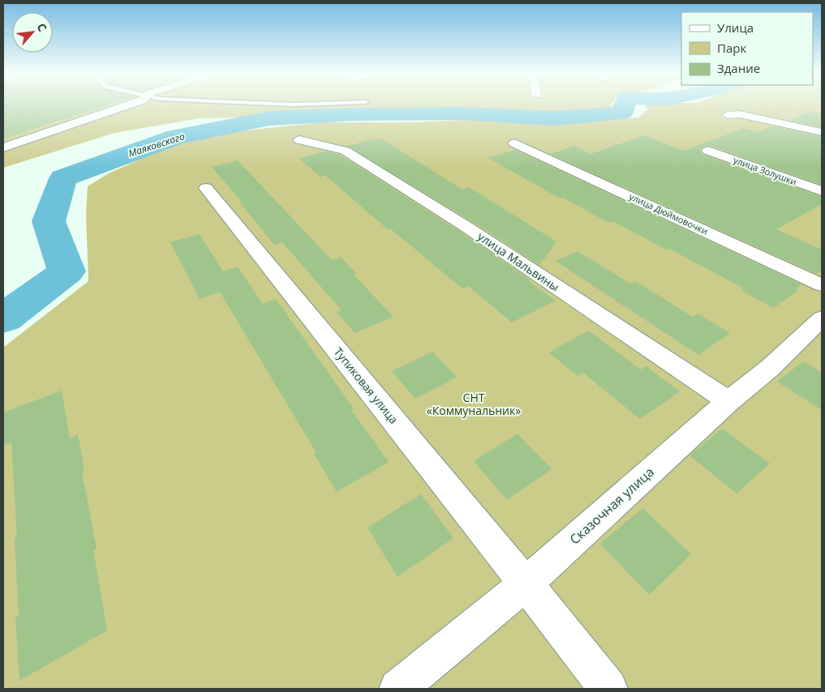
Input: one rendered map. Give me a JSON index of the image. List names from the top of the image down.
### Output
{
  "streets": {
    "street": [
      "улица Золушки",
      "улица Дюймовочки",
      "улица Мальвины",
      "Тупиковая улица",
      "Сказочная улица"
    ]
  },
  "crossings": [
    ["улица Мальвины", "Сказочная улица"],
    ["Тупиковая улица", "Сказочная улица"]
  ],
  "water": ["Маяковского"],
  "parks": ["СНТ «Коммунальник»"],
  "legend": ["Улица", "Парк", "Здание"],
  "north": "top right"
}
